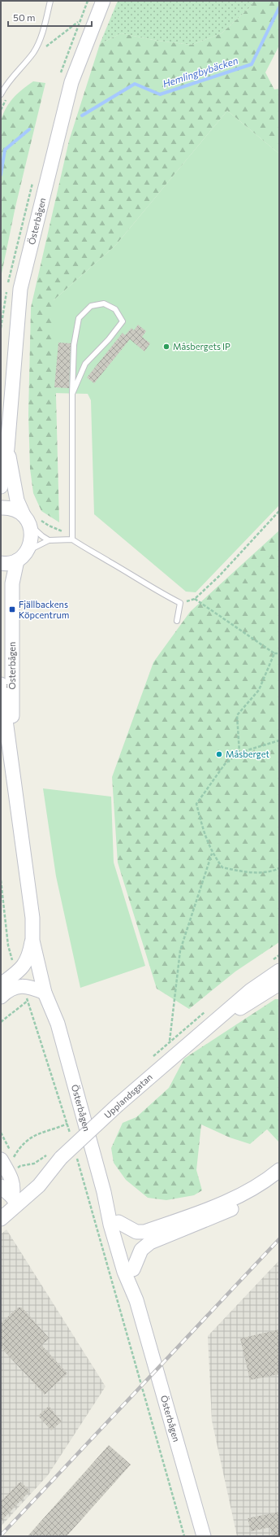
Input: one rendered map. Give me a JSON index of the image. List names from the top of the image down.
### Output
{
  "streets": {
    "main road": ["Österbågen", "Upplandsgatan"]
  },
  "water": ["Hemlingbybäcken"],
  "places": {
    "other": ["Måsbergets IP", "Måsberget"],
    "transit": ["Fjällbackens Köpcentrum"]
  },
  "scale_bar": "50 m"
}
